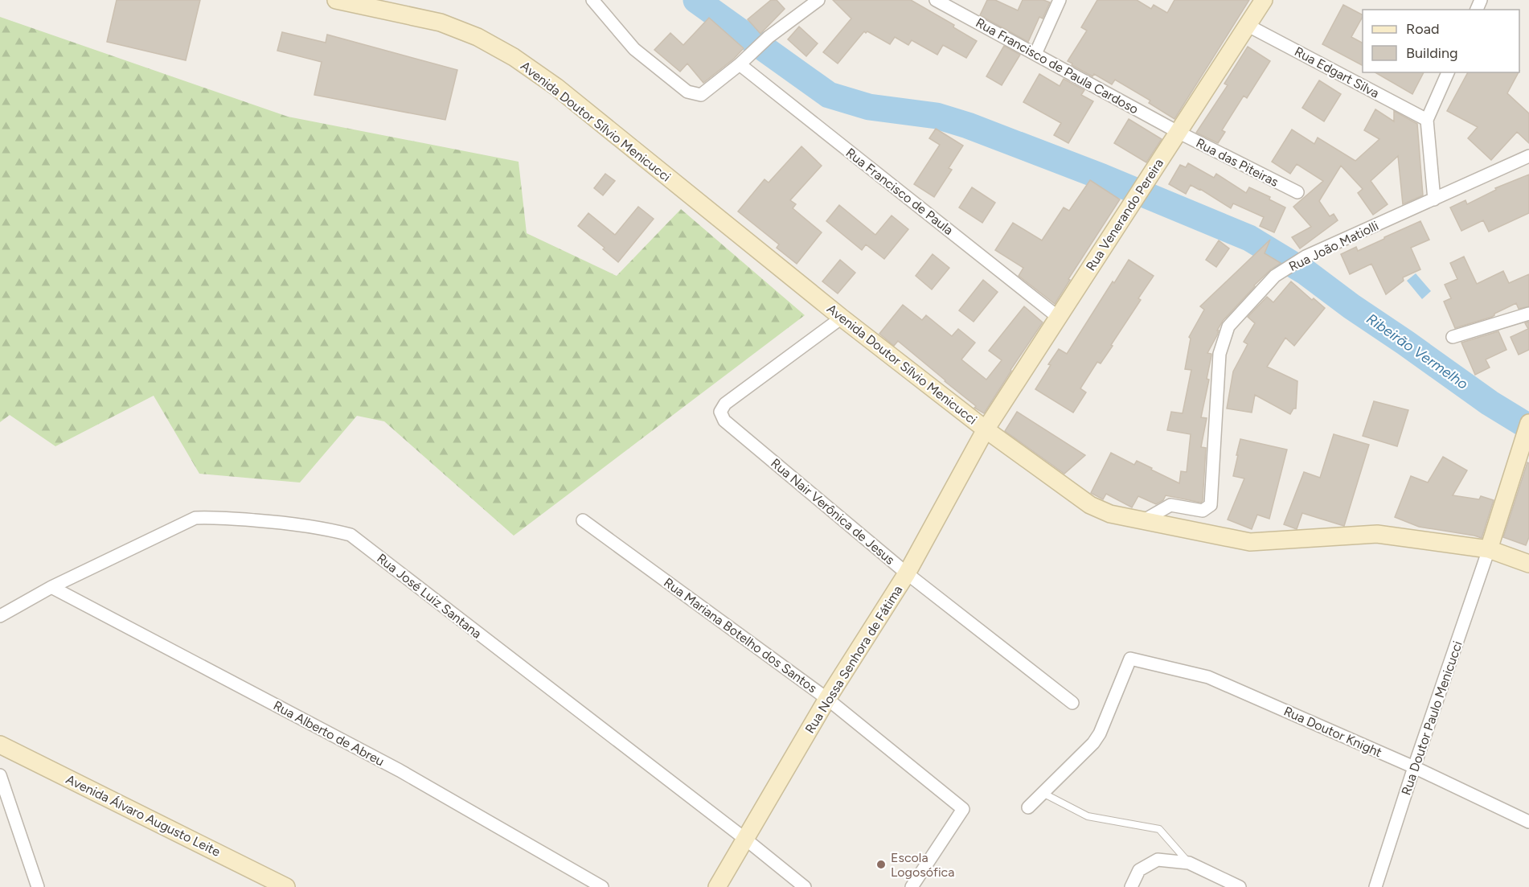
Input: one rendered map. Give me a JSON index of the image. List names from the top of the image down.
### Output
{
  "streets": {
    "main road": [
      "Avenida Doutor Sílvio Menicucci",
      "Rua Venerando Pereira",
      "Rua Nossa Senhora de Fátima",
      "Avenida Álvaro Augusto Leite"
    ],
    "street": [
      "Rua Francisco de Paula Cardoso",
      "Rua Edgart Silva",
      "Rua das Piteiras",
      "Rua Francisco de Paula",
      "Rua João Matiolli",
      "Rua Nair Verônica de Jesus",
      "Rua José Luiz Santana",
      "Rua Mariana Botelho dos Santos",
      "Rua Doutor Paulo Menicucci",
      "Rua Doutor Knight",
      "Rua Alberto de Abreu"
    ]
  },
  "crossings": [
    ["Rua Francisco de Paula Cardoso", "Rua das Piteiras"],
    ["Rua Francisco de Paula Cardoso", "Rua Venerando Pereira"],
    ["Rua Edgart Silva", "Rua Venerando Pereira"],
    ["Avenida Doutor Sílvio Menicucci", "Rua Venerando Pereira"],
    ["Avenida Doutor Sílvio Menicucci", "Rua João Matiolli"],
    ["Avenida Doutor Sílvio Menicucci", "Rua Nair Verônica de Jesus"],
    ["Avenida Doutor Sílvio Menicucci", "Rua Nossa Senhora de Fátima"],
    ["Avenida Doutor Sílvio Menicucci", "Rua Doutor Paulo Menicucci"],
    ["Rua das Piteiras", "Rua Venerando Pereira"],
    ["Rua Francisco de Paula", "Rua Venerando Pereira"],
    ["Rua Venerando Pereira", "Rua Nossa Senhora de Fátima"],
    ["Rua Nair Verônica de Jesus", "Rua Nossa Senhora de Fátima"],
    ["Rua José Luiz Santana", "Rua Nossa Senhora de Fátima"],
    ["Rua José Luiz Santana", "Rua Alberto de Abreu"],
    ["Rua Mariana Botelho dos Santos", "Rua Nossa Senhora de Fátima"],
    ["Rua Doutor Paulo Menicucci", "Rua Doutor Knight"]
  ],
  "water": ["Ribeirão Vermelho"],
  "places": ["Escola Logosófica"],
  "legend": ["Road", "Building"]
}
